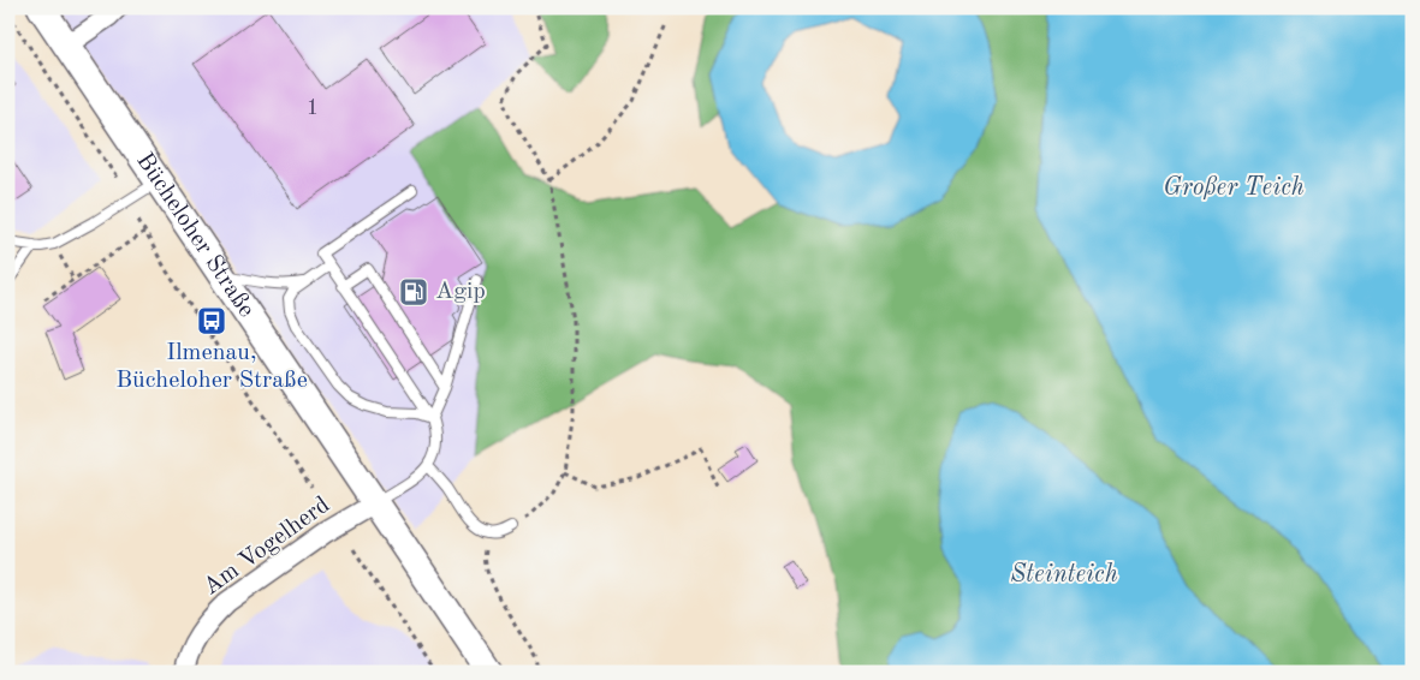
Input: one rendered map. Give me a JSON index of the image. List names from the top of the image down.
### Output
{
  "streets": {
    "main road": ["Bücheloher Straße"],
    "street": ["Am Vogelherd"]
  },
  "crossings": [
    ["Bücheloher Straße", "Am Vogelherd"]
  ],
  "water": ["Großer Teich", "Steinteich"],
  "places": {
    "fuel station": ["Agip"],
    "bus stop": ["Ilmenau, Bücheloher Straße"]
  },
  "house_numbers": ["1"]
}
